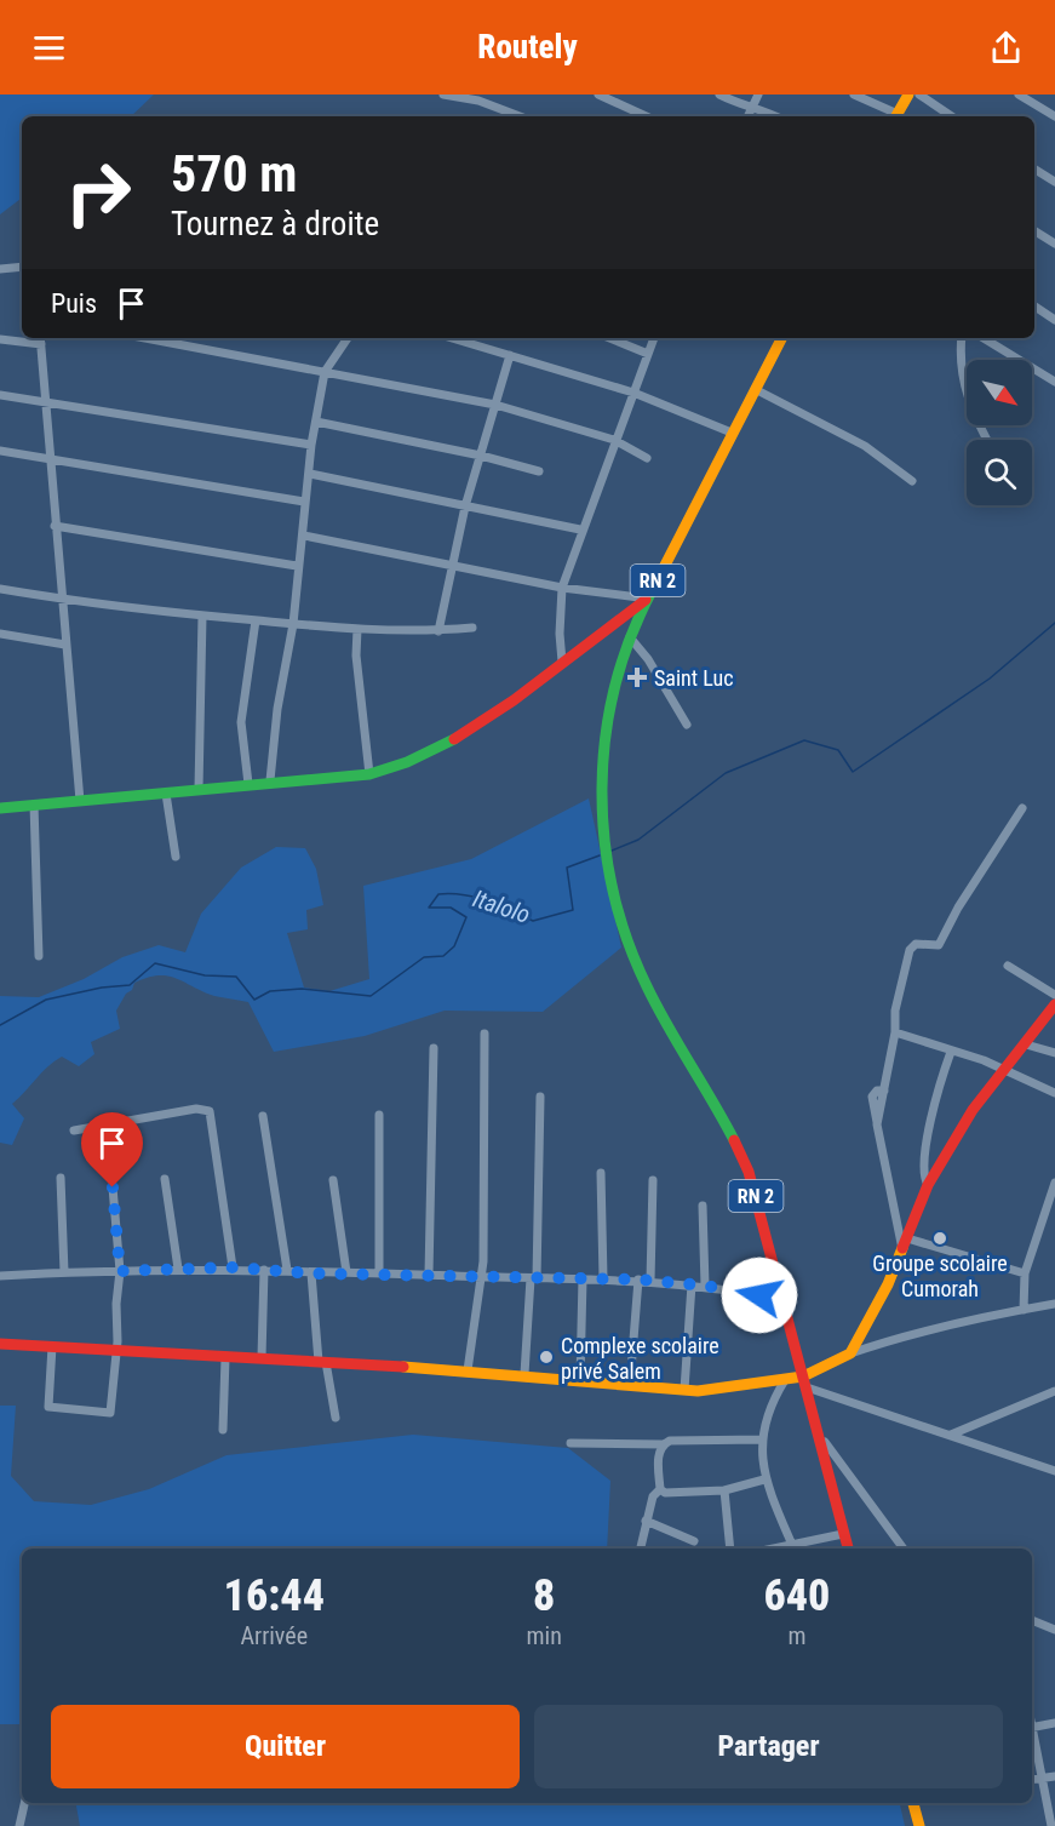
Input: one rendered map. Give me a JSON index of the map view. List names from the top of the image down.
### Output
{
  "streets": {
    "main road": ["RN 2"]
  },
  "water": ["Italolo"],
  "places": {
    "health": ["Saint Luc"],
    "other": ["Groupe scolaire Cumorah", "Complexe scolaire privé Salem"]
  },
  "north": "bottom right",
  "page": {
    "header": "Routely",
    "turn": ["570 m", "Tournez à droite"],
    "then": "Puis",
    "eta": [
      "16:44",
      "Arrivée",
      "8",
      "min",
      "640",
      "m"
    ],
    "buttons": ["Quitter", "Partager"]
  }
}
